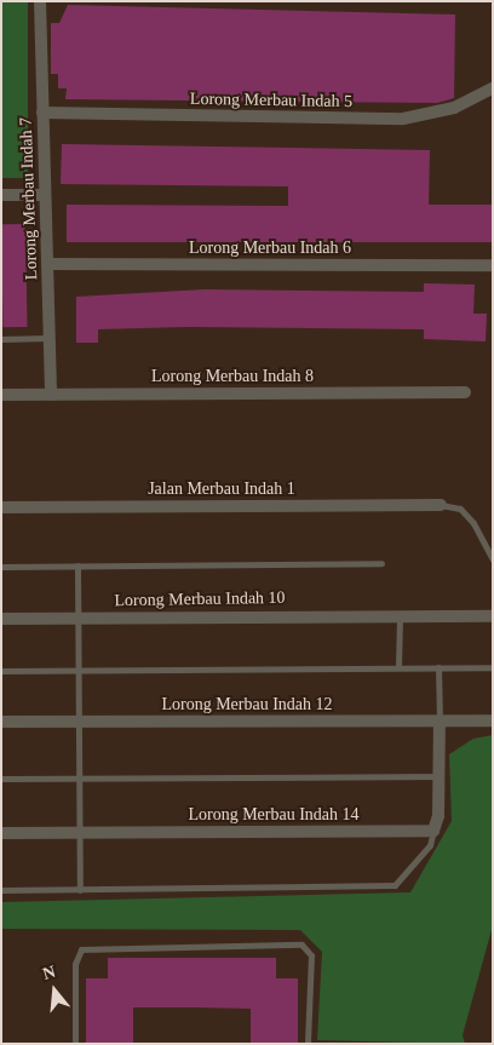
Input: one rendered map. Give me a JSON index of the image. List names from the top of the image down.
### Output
{
  "streets": {
    "street": [
      "Lorong Merbau Indah 5",
      "Lorong Merbau Indah 7",
      "Lorong Merbau Indah 6",
      "Lorong Merbau Indah 8",
      "Jalan Merbau Indah 1",
      "Lorong Merbau Indah 10",
      "Lorong Merbau Indah 12",
      "Lorong Merbau Indah 14"
    ]
  },
  "crossings": [
    ["Lorong Merbau Indah 5", "Lorong Merbau Indah 7"],
    ["Lorong Merbau Indah 7", "Lorong Merbau Indah 6"],
    ["Lorong Merbau Indah 7", "Lorong Merbau Indah 8"]
  ],
  "north": "top"
}
